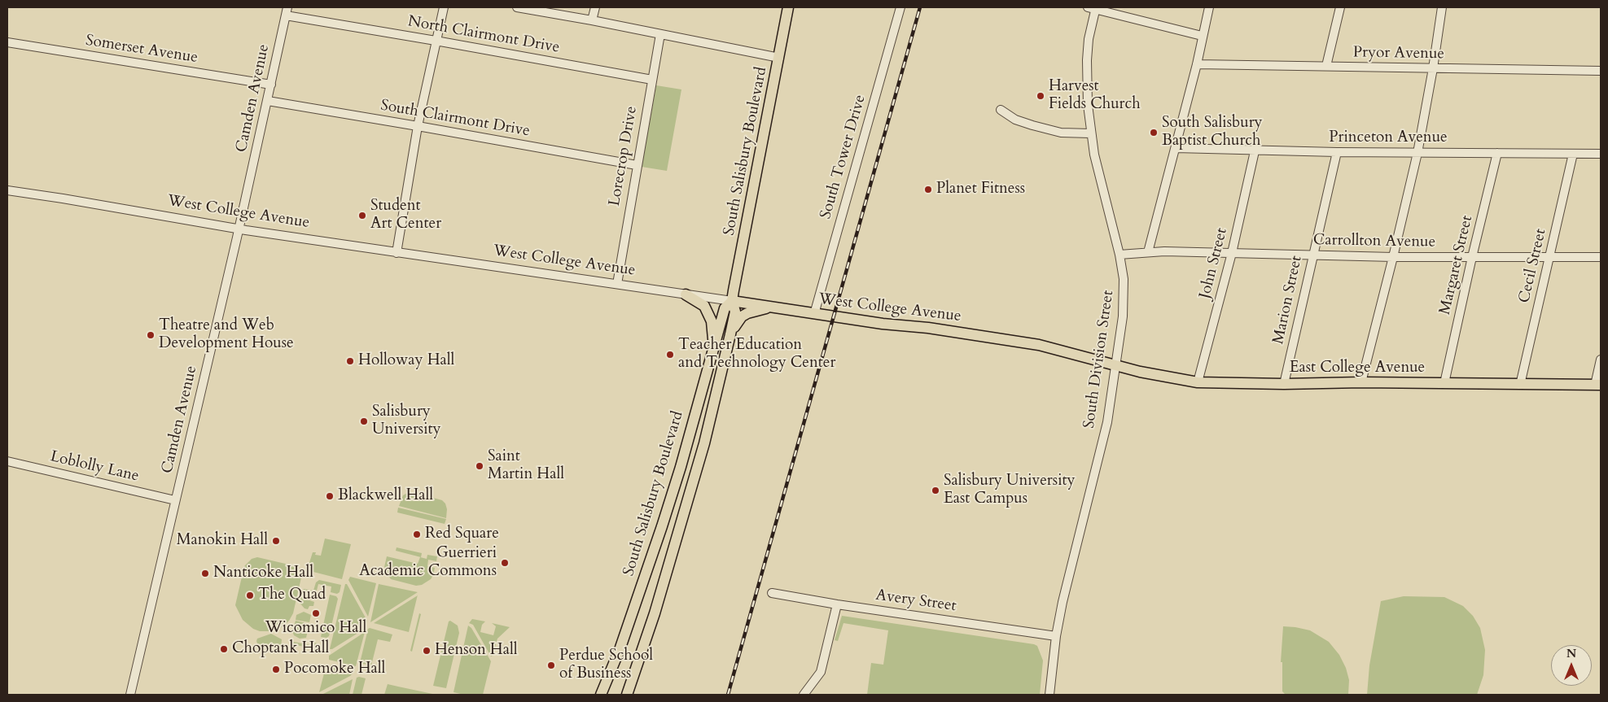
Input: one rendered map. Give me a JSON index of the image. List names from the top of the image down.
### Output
{
  "streets": {
    "main road": ["South Salisbury Boulevard", "West College Avenue", "East College Avenue"],
    "street": [
      "North Clairmont Drive",
      "Somerset Avenue",
      "Pryor Avenue",
      "Camden Avenue",
      "South Clairmont Drive",
      "Princeton Avenue",
      "Lorecrop Drive",
      "South Tower Drive",
      "Carrollton Avenue",
      "John Street",
      "Margaret Street",
      "Cecil Street",
      "Marion Street",
      "South Division Street",
      "Loblolly Lane",
      "Avery Street"
    ]
  },
  "crossings": [
    ["North Clairmont Drive", "Camden Avenue"],
    ["North Clairmont Drive", "Lorecrop Drive"],
    ["Somerset Avenue", "Camden Avenue"],
    ["Camden Avenue", "South Clairmont Drive"],
    ["Camden Avenue", "West College Avenue"],
    ["Camden Avenue", "Loblolly Lane"],
    ["South Clairmont Drive", "Lorecrop Drive"],
    ["Princeton Avenue", "John Street"],
    ["Princeton Avenue", "Margaret Street"],
    ["Princeton Avenue", "Cecil Street"],
    ["Princeton Avenue", "Marion Street"],
    ["South Salisbury Boulevard", "West College Avenue"],
    ["Lorecrop Drive", "West College Avenue"],
    ["South Tower Drive", "West College Avenue"],
    ["West College Avenue", "South Division Street"],
    ["West College Avenue", "East College Avenue"],
    ["Carrollton Avenue", "John Street"],
    ["Carrollton Avenue", "Margaret Street"],
    ["Carrollton Avenue", "Cecil Street"],
    ["Carrollton Avenue", "Marion Street"],
    ["John Street", "East College Avenue"],
    ["Margaret Street", "East College Avenue"],
    ["Cecil Street", "East College Avenue"],
    ["Marion Street", "East College Avenue"],
    ["South Division Street", "East College Avenue"],
    ["South Division Street", "Avery Street"]
  ],
  "places": [
    "Harvest Fields Church",
    "South Salisbury Baptist Church",
    "Planet Fitness",
    "Student Art Center",
    "Theatre and Web Development House",
    "Teacher Education and Technology Center",
    "Holloway Hall",
    "Salisbury University",
    "Saint Martin Hall",
    "Salisbury University East Campus",
    "Blackwell Hall",
    "Red Square",
    "Manokin Hall",
    "Guerrieri Academic Commons",
    "Nanticoke Hall",
    "The Quad",
    "Wicomico Hall",
    "Choptank Hall",
    "Henson Hall",
    "Perdue School of Business",
    "Pocomoke Hall"
  ],
  "north": "top"
}
